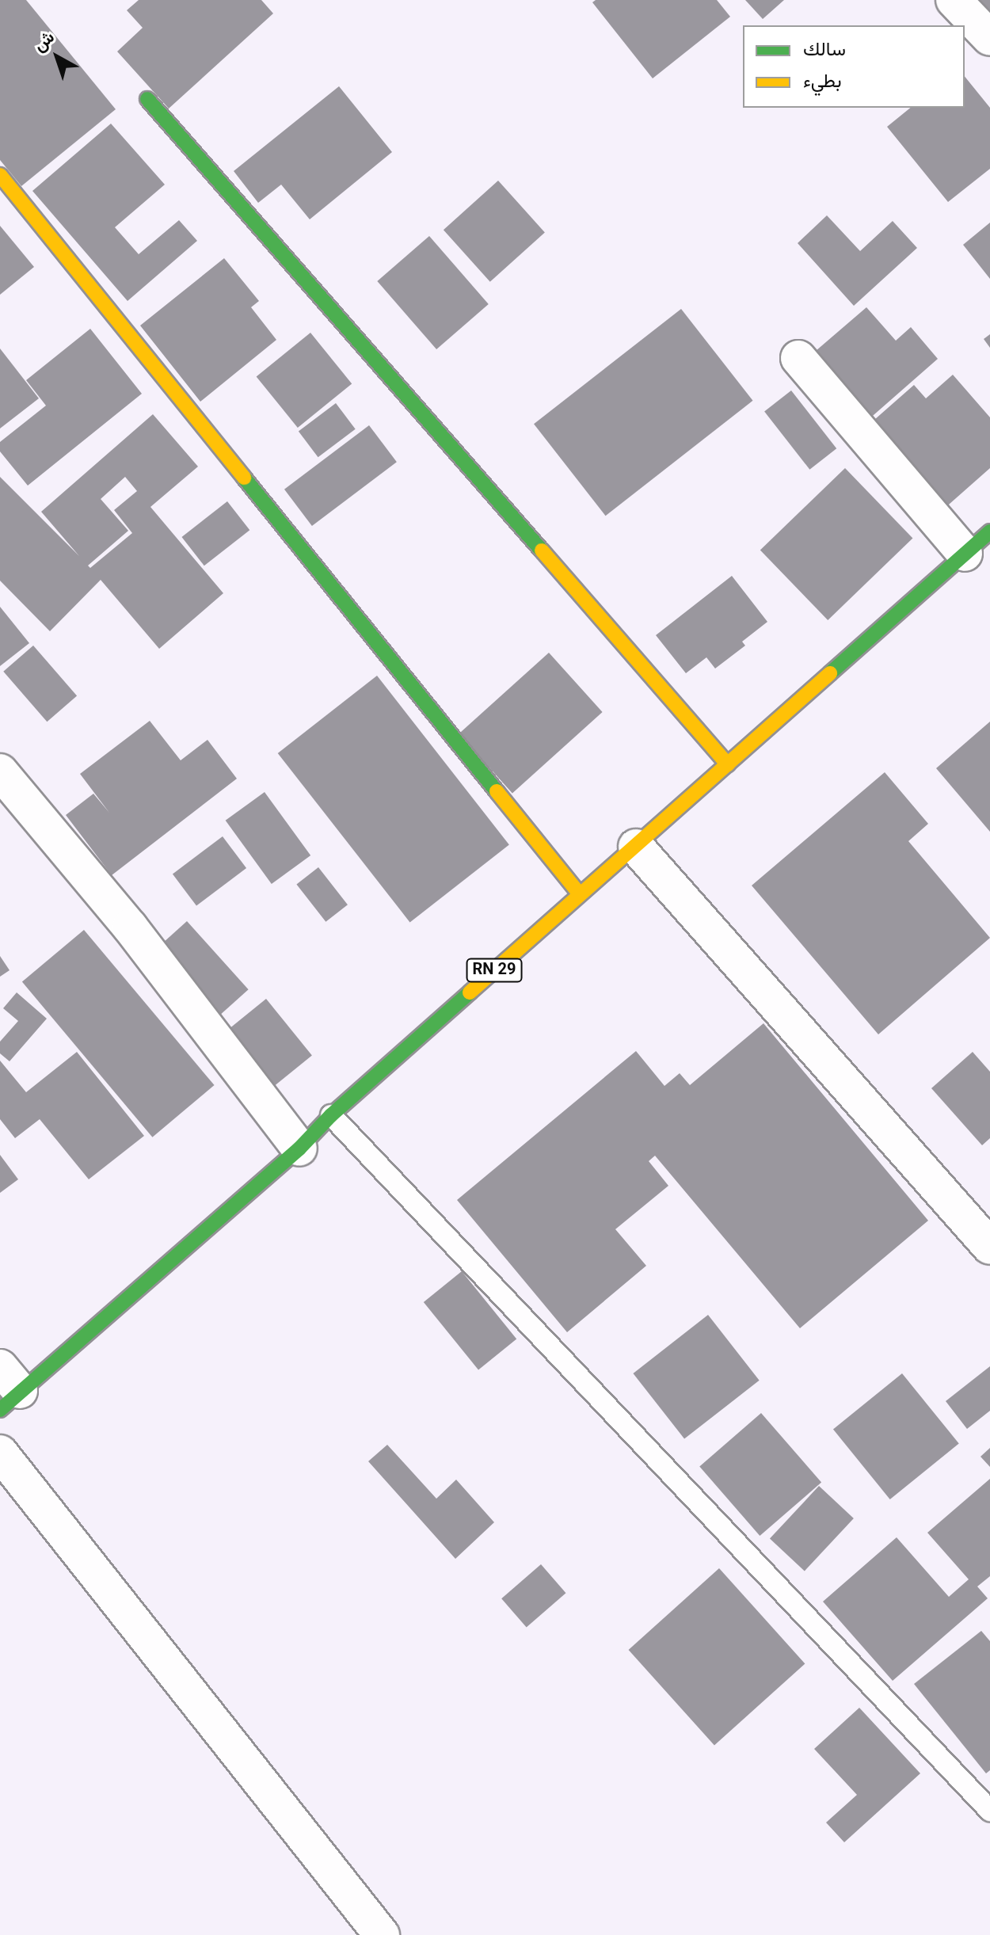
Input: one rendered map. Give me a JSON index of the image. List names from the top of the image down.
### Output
{
  "streets": {
    "street": ["RN 29"]
  },
  "legend": ["سالك", "بطيء"],
  "north": "top left"
}
